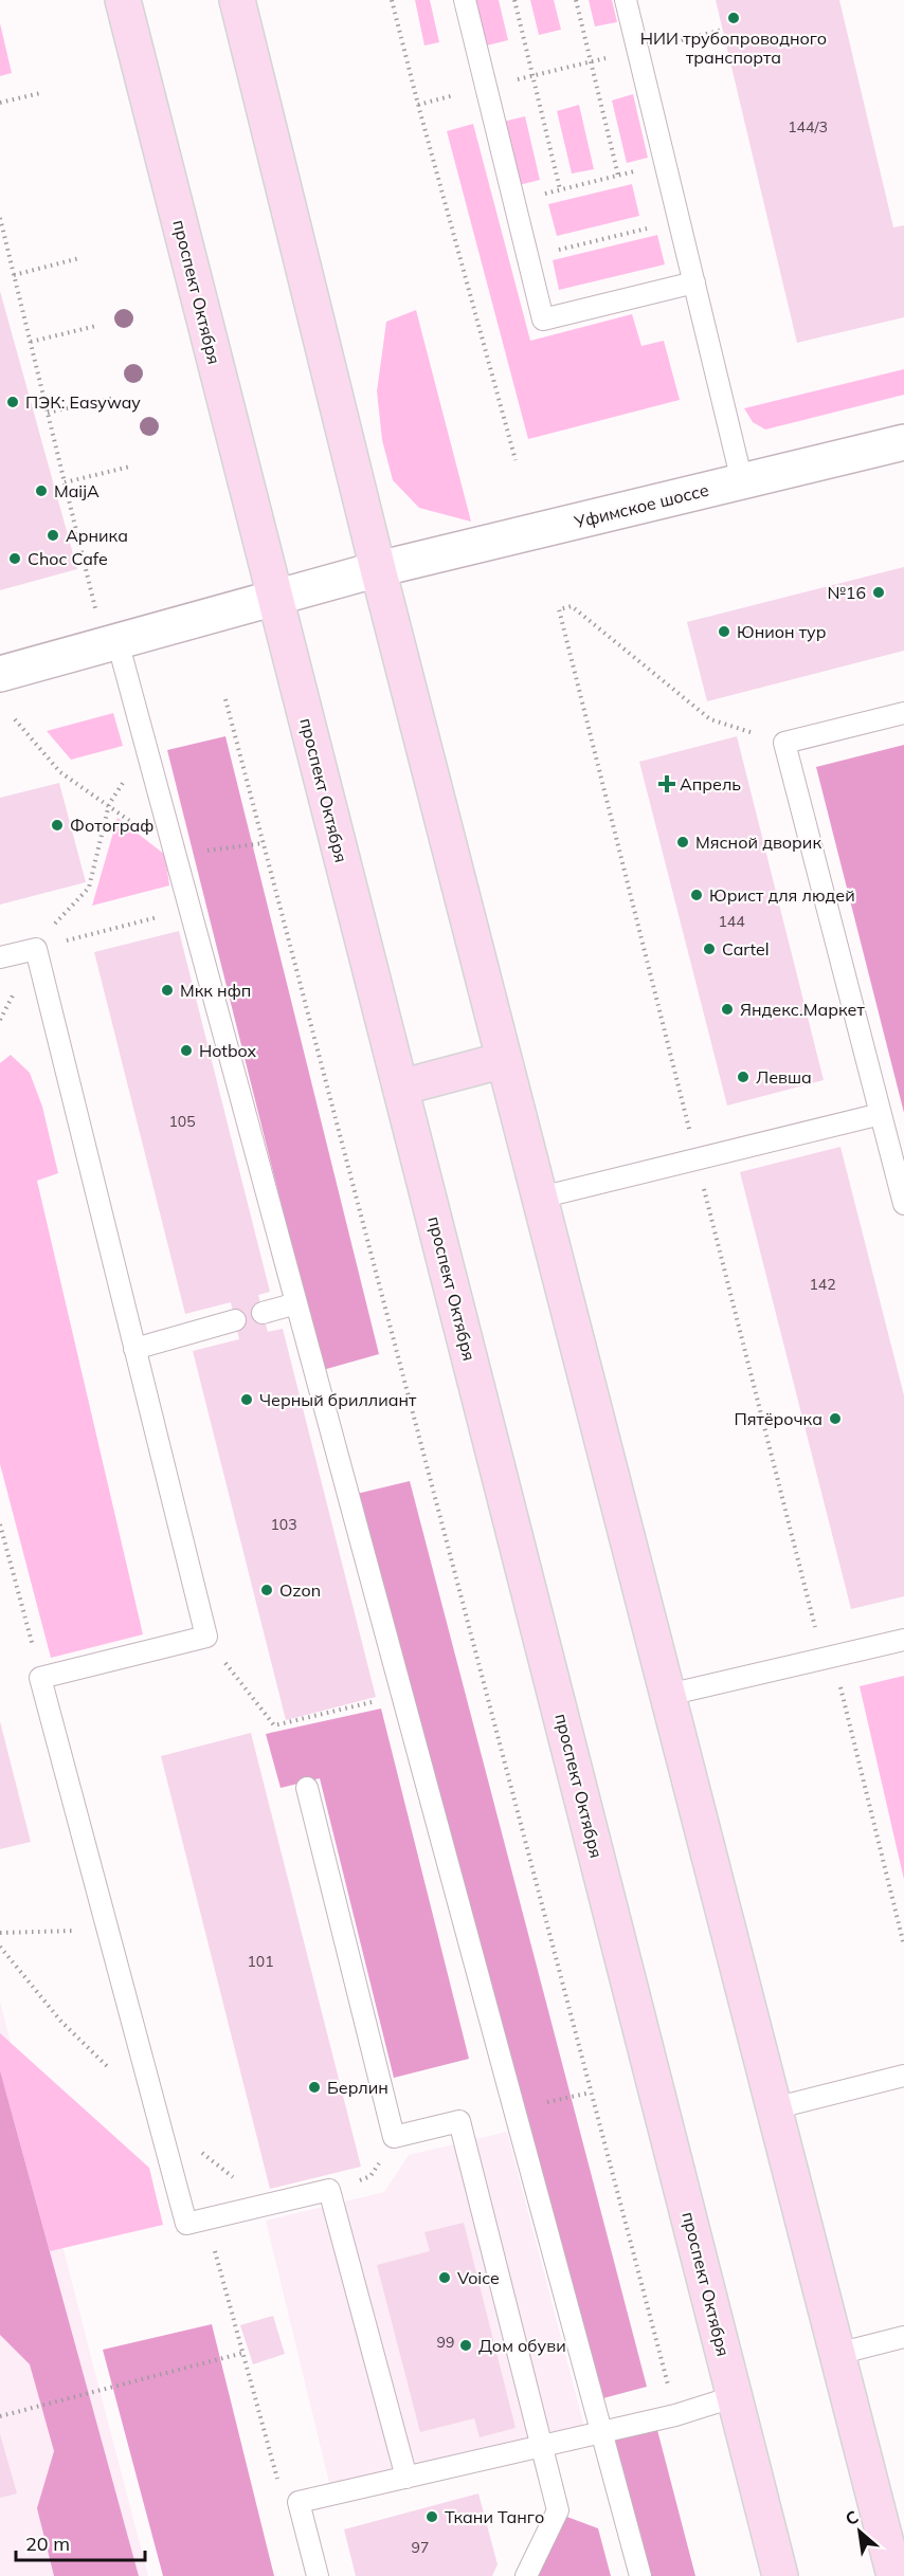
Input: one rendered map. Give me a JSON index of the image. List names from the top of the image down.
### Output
{
  "streets": {
    "main road": ["проспект Октября", "Уфимское шоссе"]
  },
  "crossings": [
    ["проспект Октября", "Уфимское шоссе"]
  ],
  "places": {
    "other": [
      "НИИ трубопроводного транспорта",
      "ПЭК: Easyway",
      "MaijA",
      "Арника",
      "Choc Cafe",
      "№16",
      "Юнион тур",
      "Фотограф",
      "Мясной дворик",
      "Юрист для людей",
      "Cartel",
      "Мкк нфп",
      "Яндекс.Маркет",
      "Hotbox",
      "Левша",
      "Черный бриллиант",
      "Пятёрочка",
      "Ozon",
      "Берлин",
      "Voice",
      "Дом обуви",
      "Ткани Танго"
    ],
    "health": ["Апрель"]
  },
  "house_numbers": [
    "144/3",
    "144",
    "105",
    "142",
    "103",
    "101",
    "99",
    "97"
  ],
  "scale_bar": "20 m",
  "north": "top left"
}
